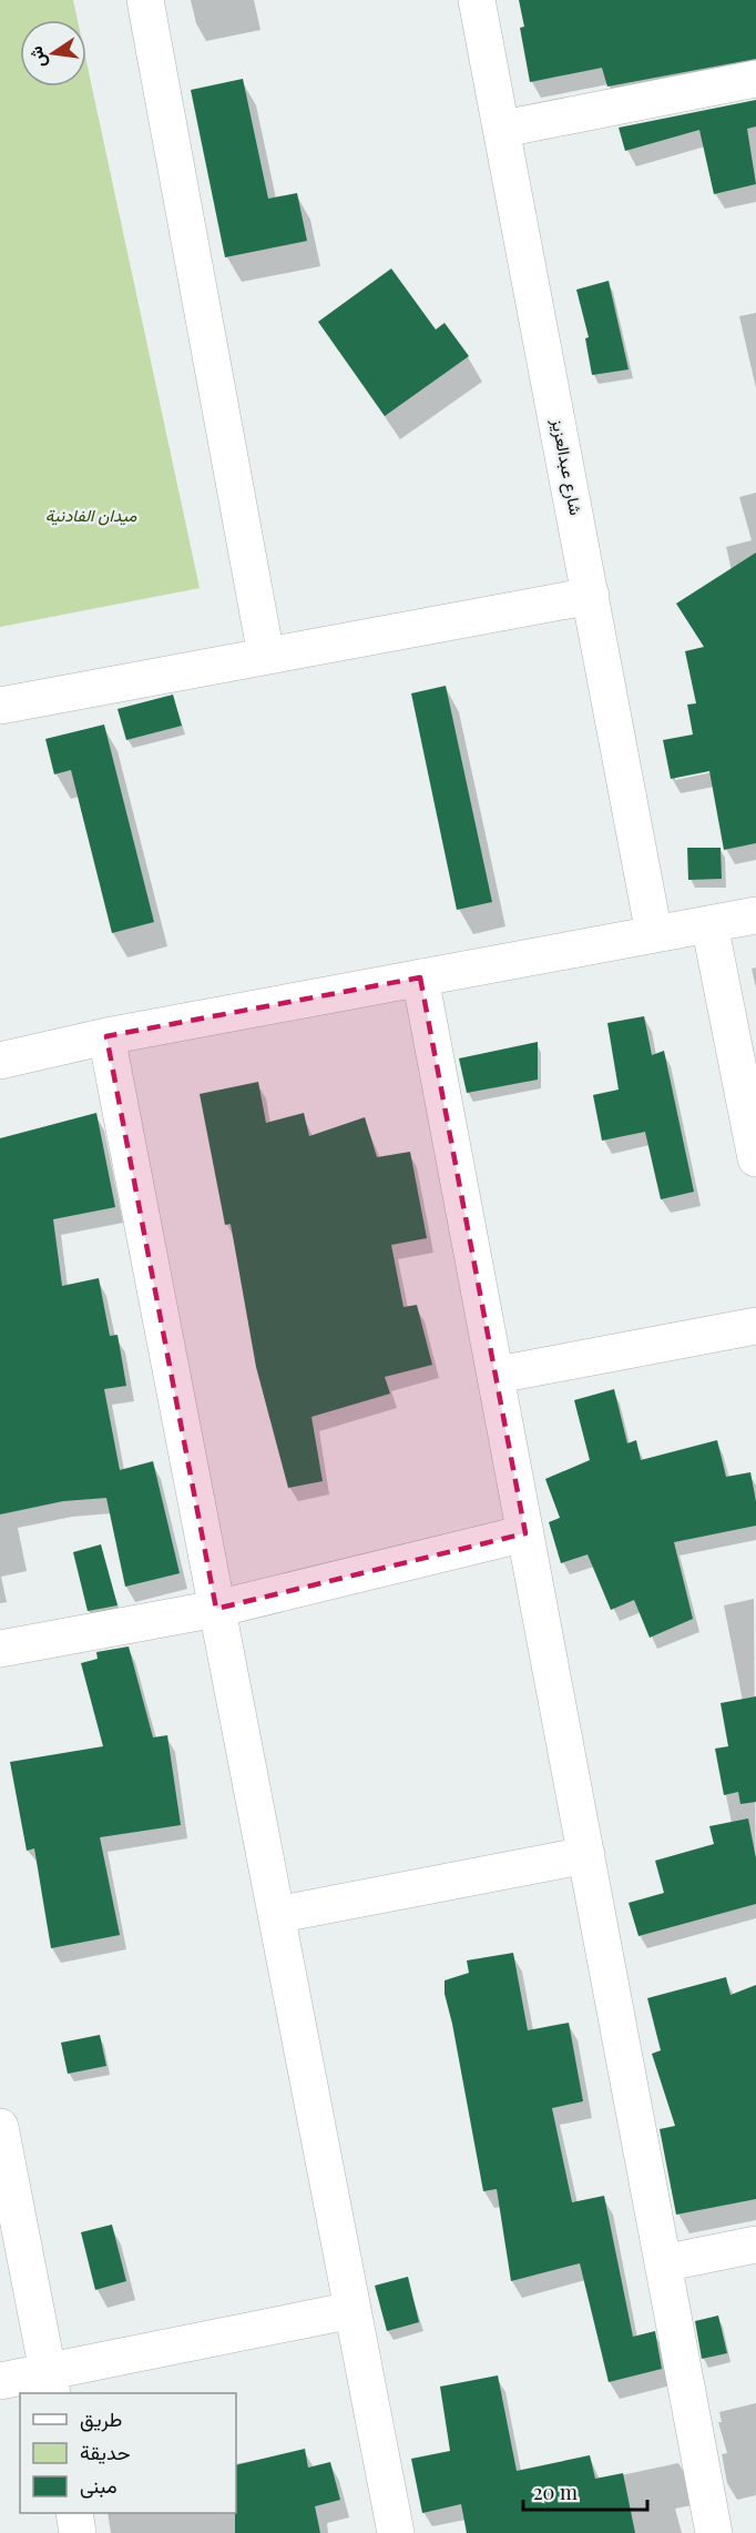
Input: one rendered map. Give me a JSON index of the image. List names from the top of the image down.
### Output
{
  "streets": {
    "street": ["شارع عبدالعزيز"]
  },
  "parks": ["ميدان الفادنية"],
  "legend": ["طريق", "حديقة", "مبنى"],
  "scale_bar": "20 m",
  "north": "left"
}
